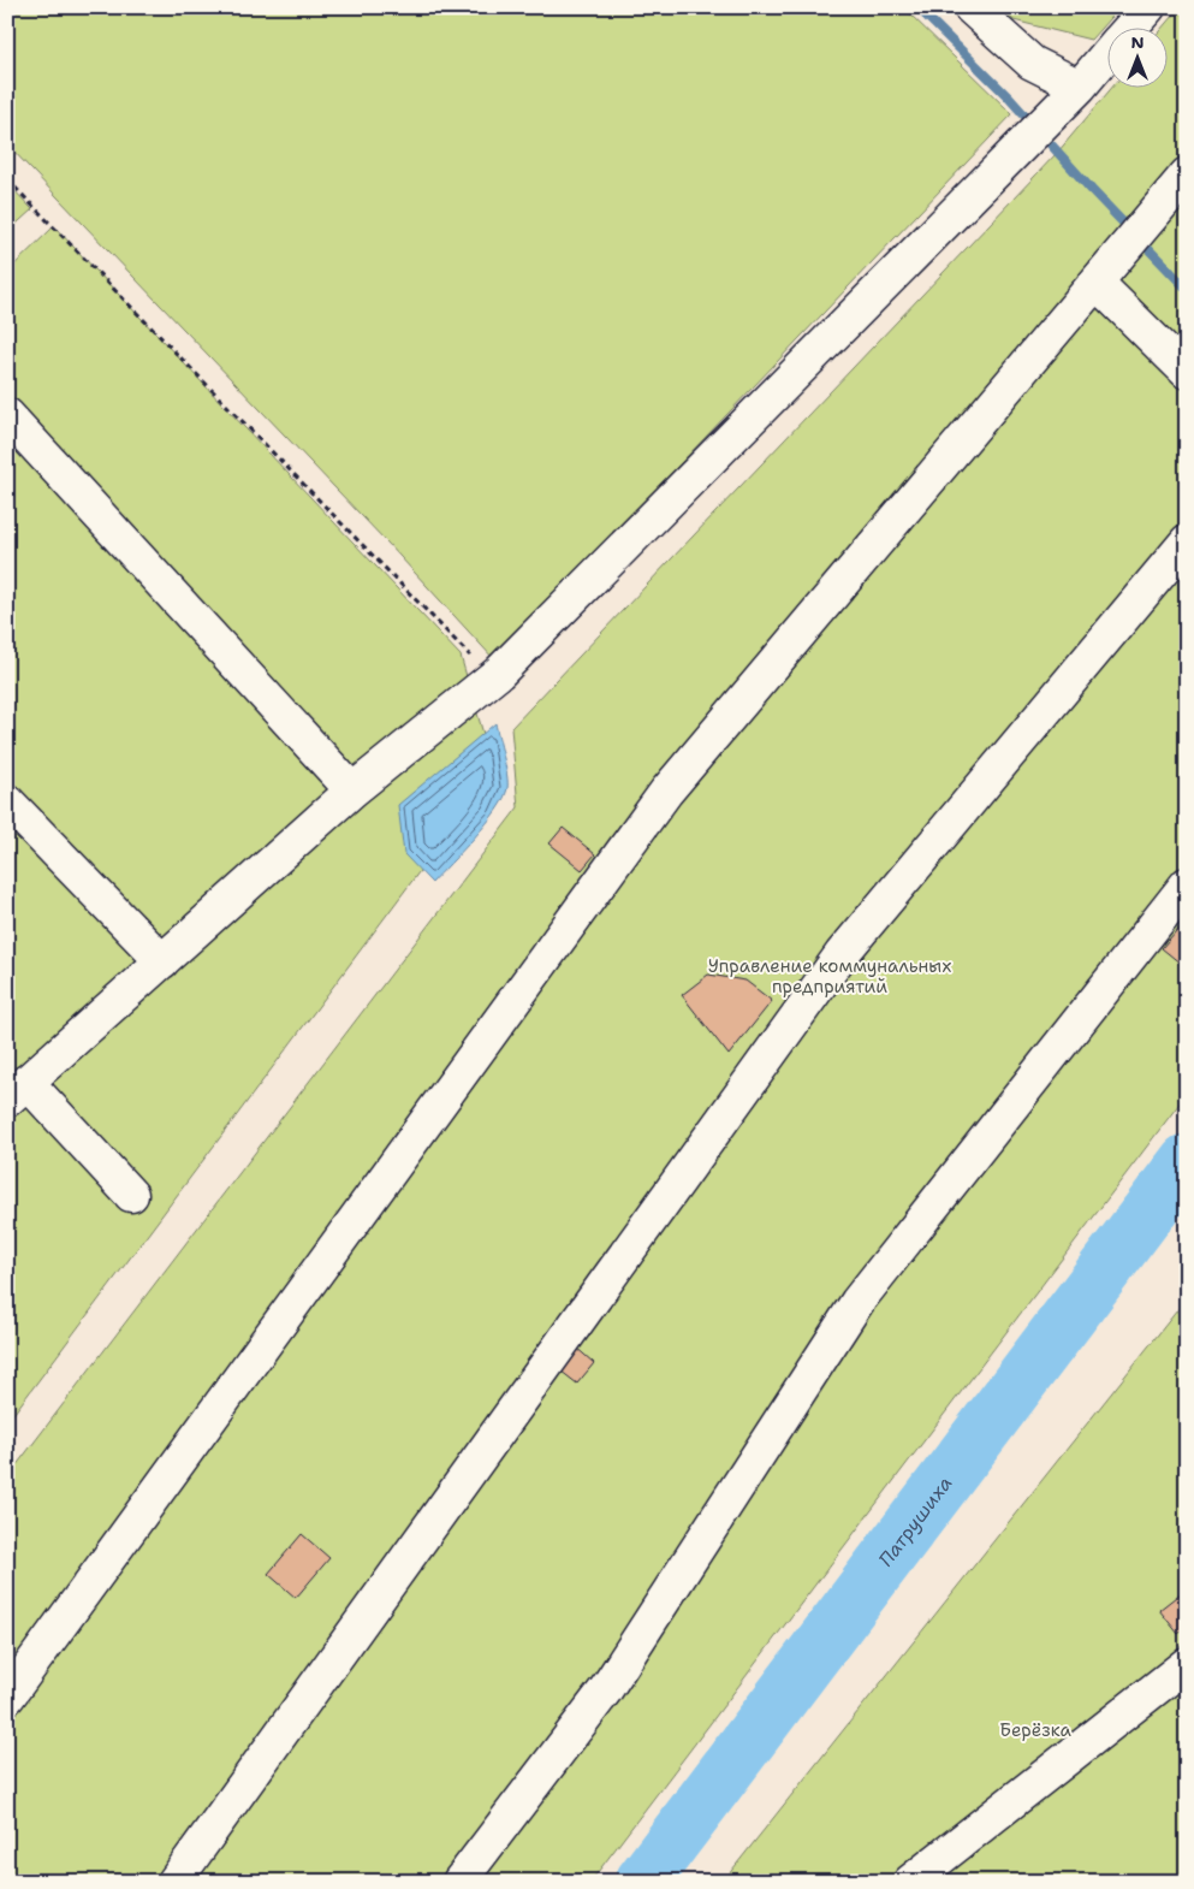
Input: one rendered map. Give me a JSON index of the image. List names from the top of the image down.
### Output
{
  "water": ["Патрушиха"],
  "parks": ["Управление коммунальных предприятий", "Берёзка"],
  "north": "top"
}
